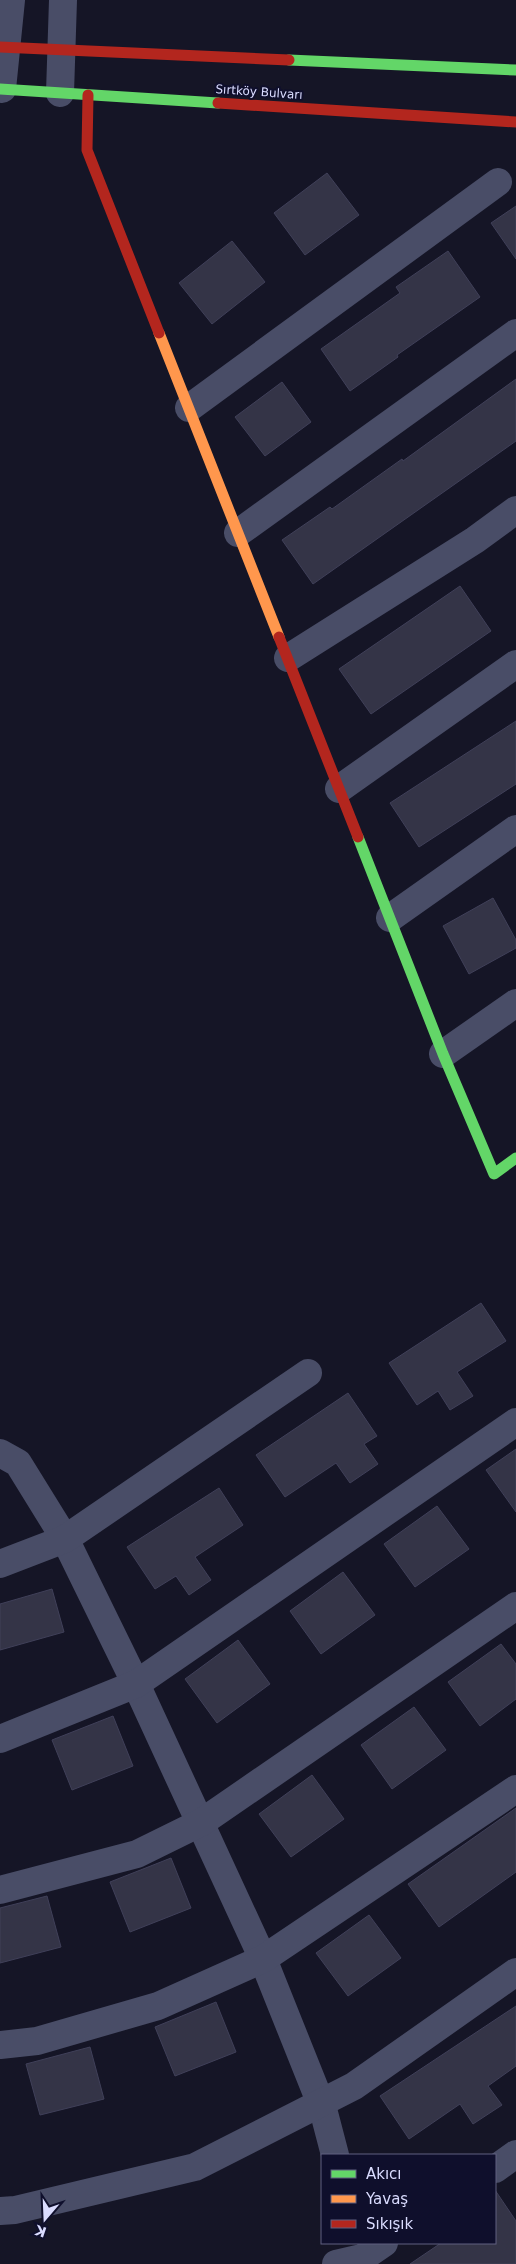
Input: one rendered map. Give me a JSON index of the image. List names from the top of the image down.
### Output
{
  "streets": {
    "street": ["Sırtköy Bulvarı"]
  },
  "legend": ["Akıcı", "Yavaş", "Sıkışık"],
  "north": "bottom"
}
